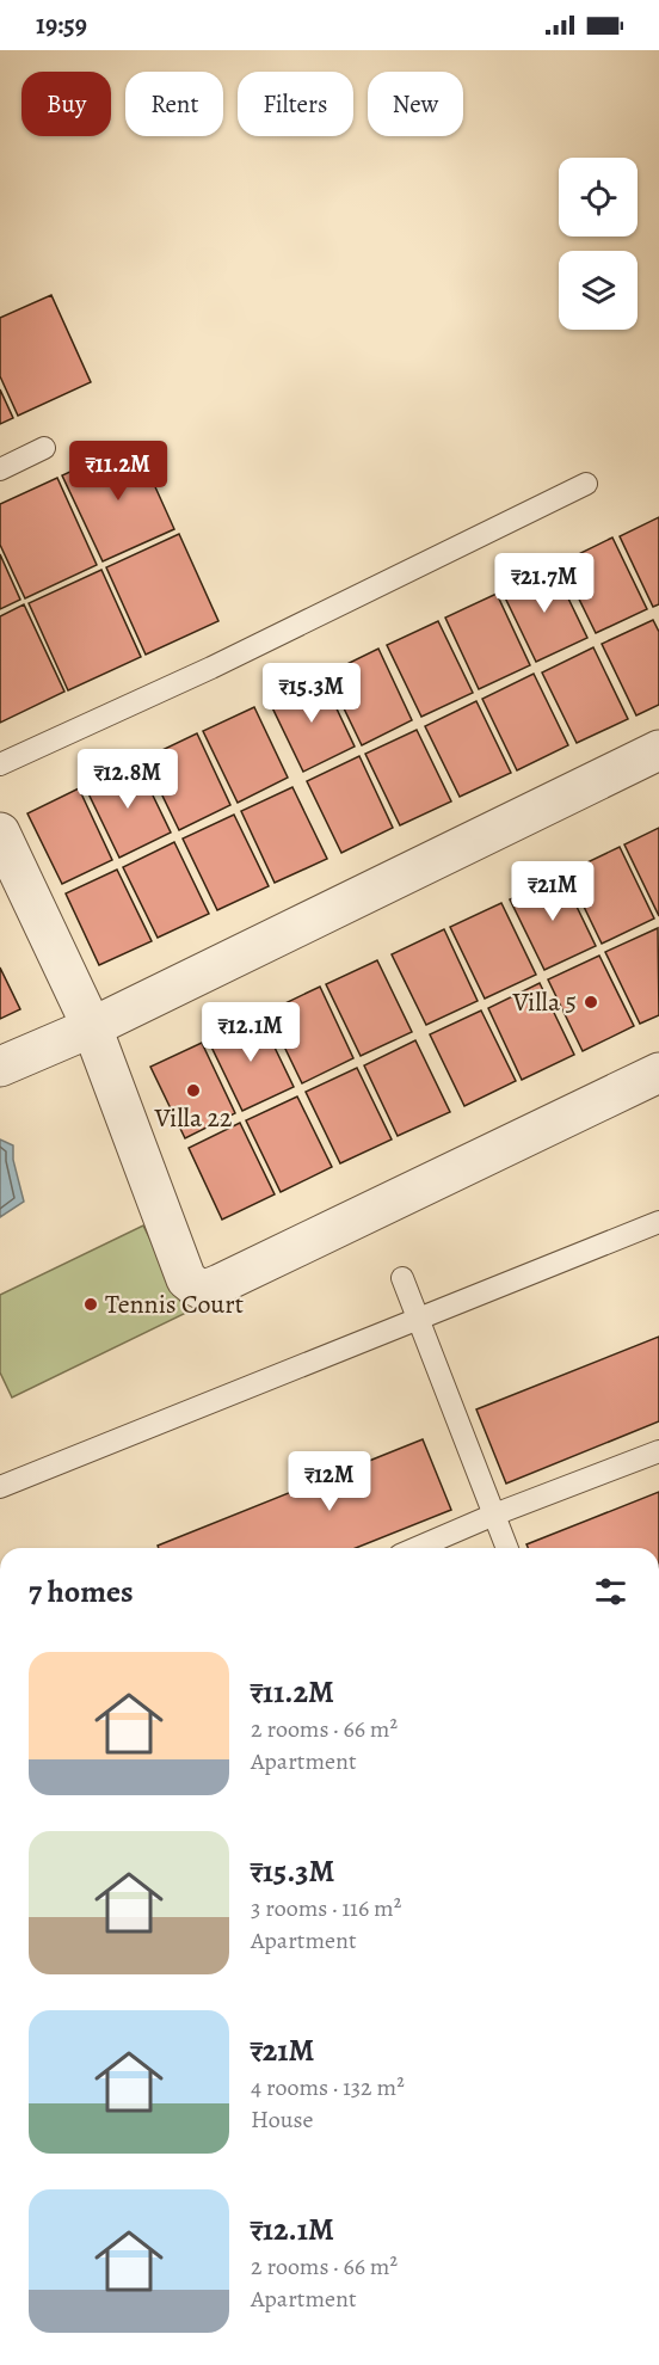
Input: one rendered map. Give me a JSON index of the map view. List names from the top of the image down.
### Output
{
  "places": ["Villa 5", "Villa 22", "Tennis Court"],
  "page": {
    "status": "19:59",
    "chip": [
      "Buy",
      "Rent",
      "Filters",
      "New"
    ],
    "price": [
      "₹11.2M",
      "₹21.7M",
      "₹15.3M",
      "₹12.8M",
      "₹21M",
      "₹12.1M",
      "₹12M"
    ],
    "heading": "7 homes",
    "list": [
      {
        "name": "₹11.2M",
        "note": "2 rooms · 66 m² · Apartment"
      },
      {
        "name": "₹15.3M",
        "note": "3 rooms · 116 m² · Apartment"
      },
      {
        "name": "₹21M",
        "note": "4 rooms · 132 m² · House"
      },
      {
        "name": "₹12.1M",
        "note": "2 rooms · 66 m² · Apartment"
      }
    ]
  }
}
